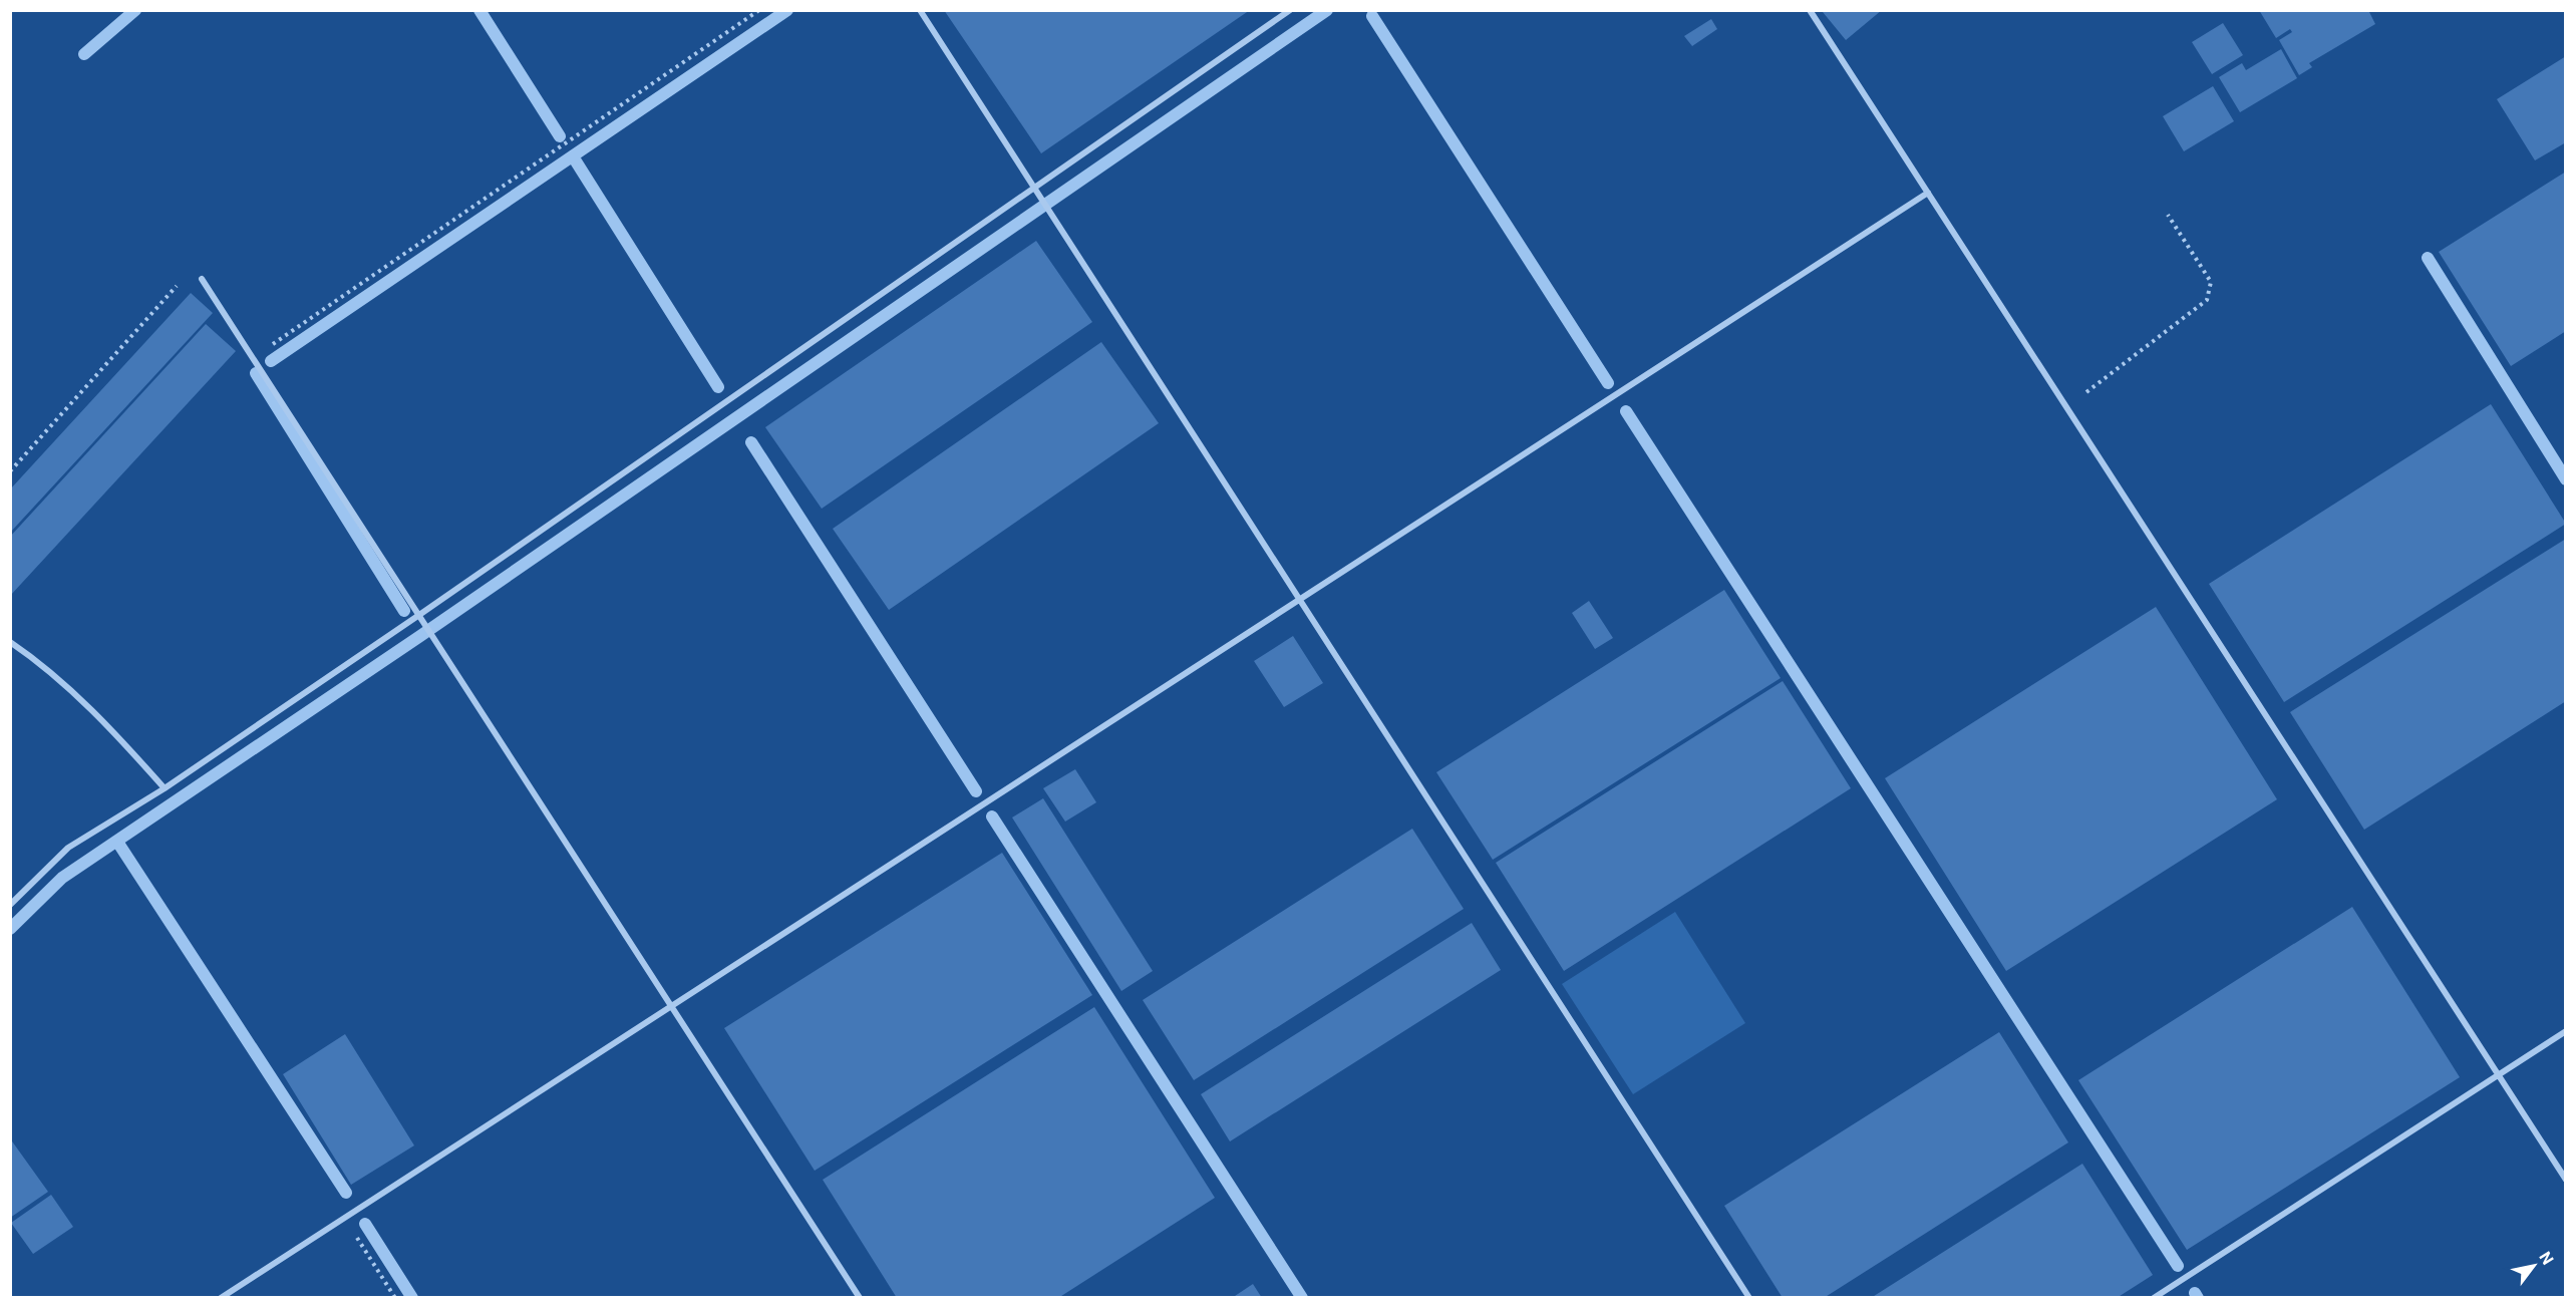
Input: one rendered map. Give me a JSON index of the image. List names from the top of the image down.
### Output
{
  "north": "top right"
}
